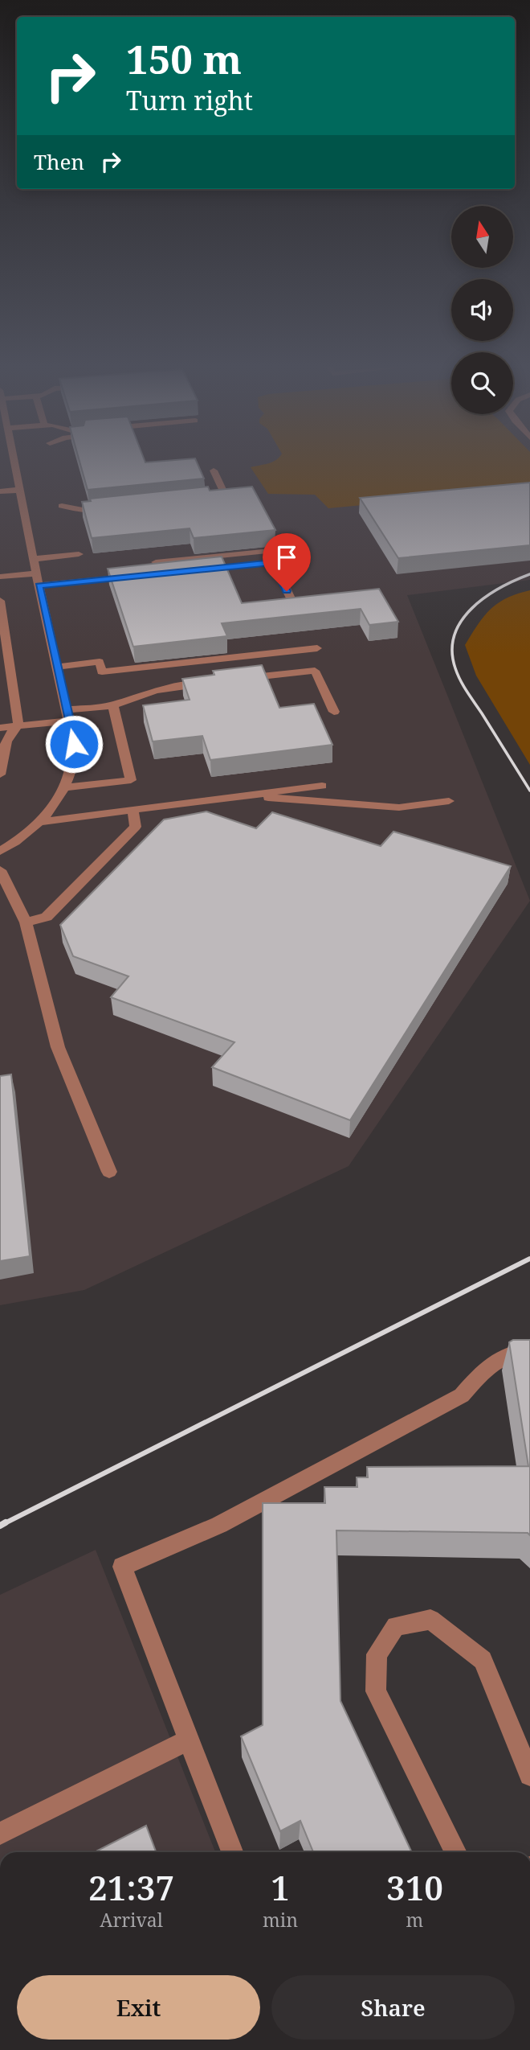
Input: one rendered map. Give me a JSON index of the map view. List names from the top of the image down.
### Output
{
  "north": "top",
  "page": {
    "turn": ["150 m", "Turn right"],
    "then": "Then",
    "eta": [
      "21:37",
      "Arrival",
      "1",
      "min",
      "310",
      "m"
    ],
    "buttons": ["Exit", "Share"]
  }
}
